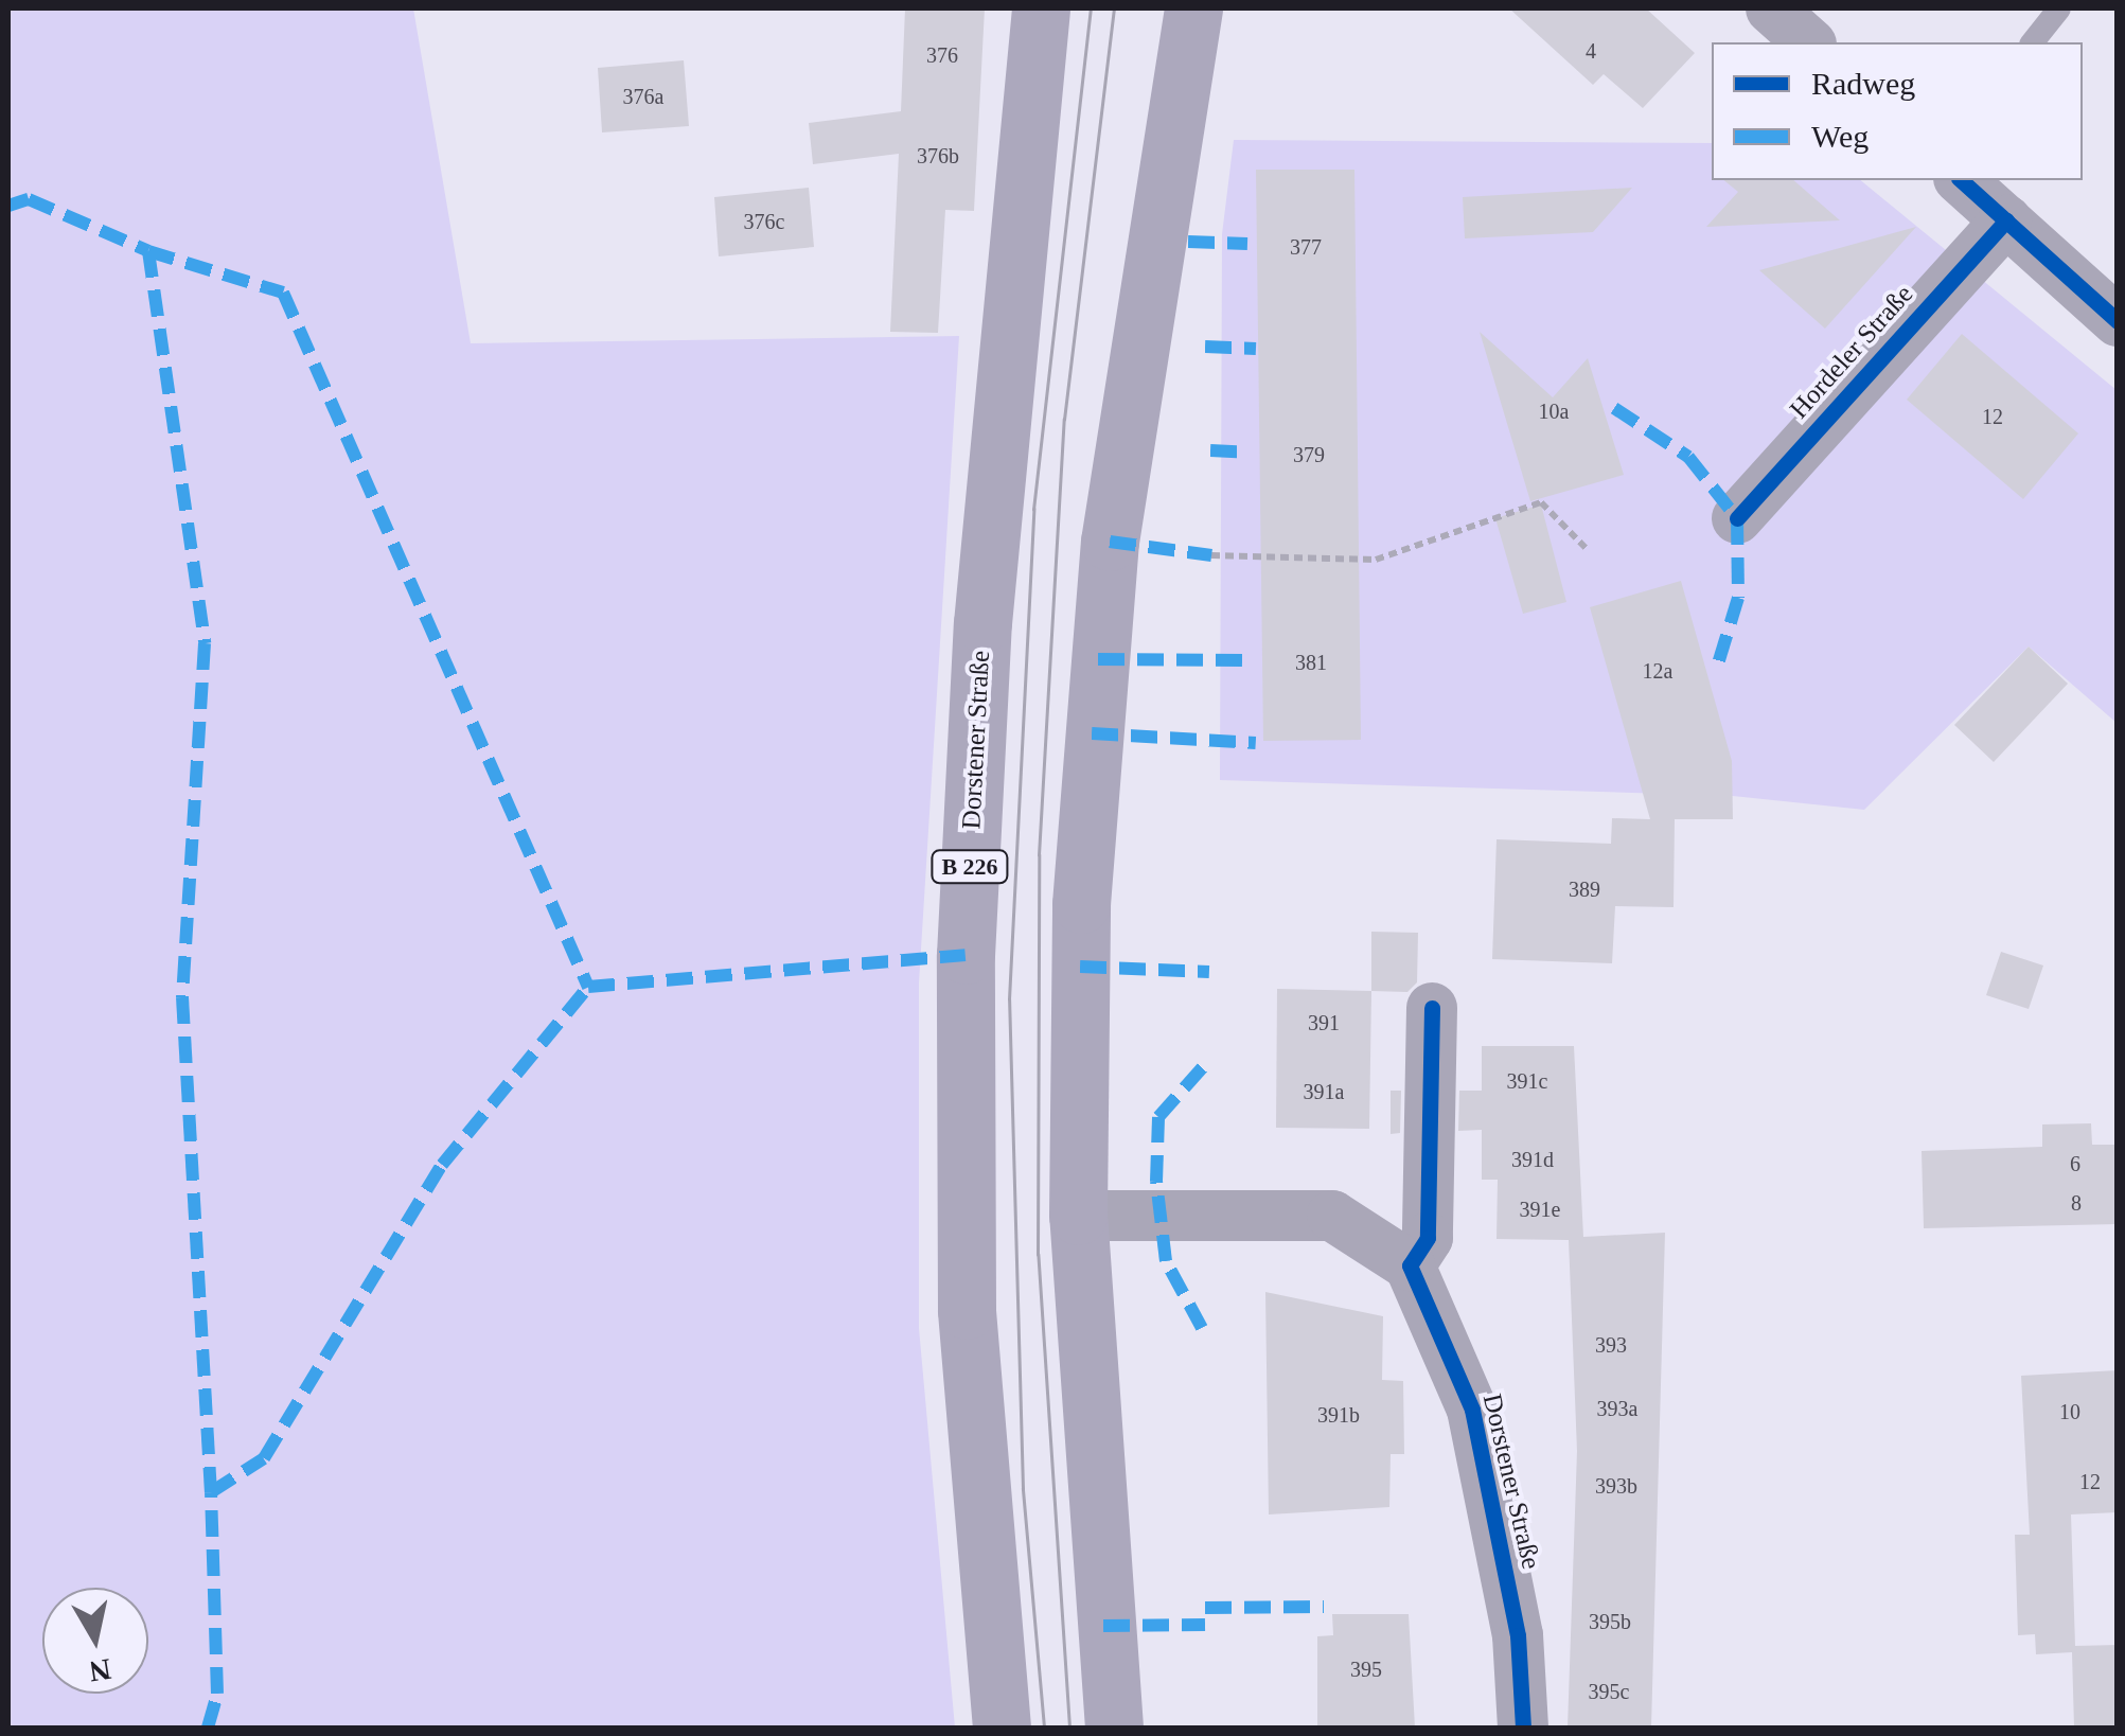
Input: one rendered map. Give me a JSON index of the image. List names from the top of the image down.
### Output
{
  "streets": {
    "main road": ["Dorstener Straße", "B 226"],
    "street": ["Hordeler Straße"]
  },
  "house_numbers": [
    "4",
    "376",
    "376a",
    "376b",
    "376c",
    "377",
    "10a",
    "12",
    "379",
    "381",
    "12a",
    "389",
    "391",
    "391c",
    "391a",
    "391d",
    "6",
    "8",
    "391e",
    "393",
    "393a",
    "10",
    "391b",
    "12",
    "393b",
    "395b",
    "395",
    "395c"
  ],
  "legend": ["Radweg", "Weg"],
  "north": "bottom"
}
